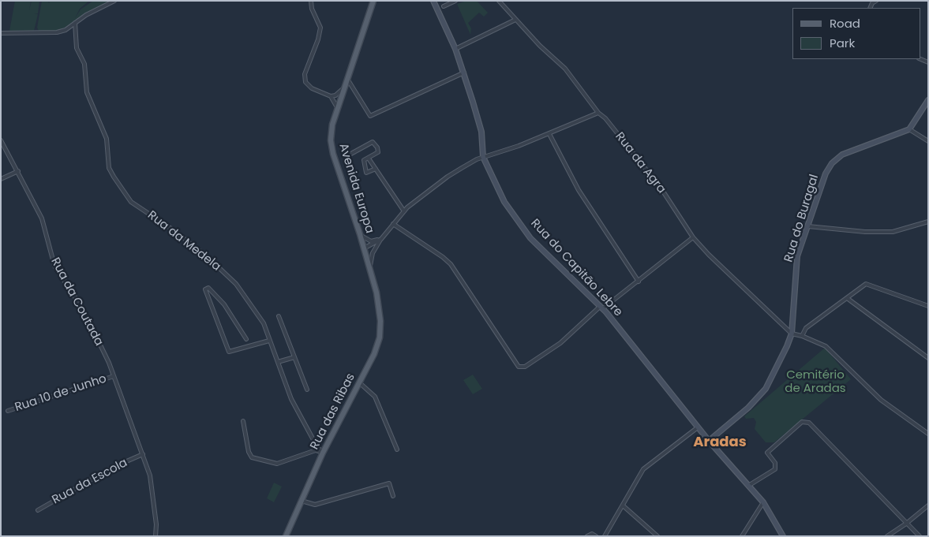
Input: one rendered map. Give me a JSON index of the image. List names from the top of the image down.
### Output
{
  "streets": {
    "main road": [
      "Avenida Europa",
      "Rua do Buragal",
      "Rua do Capitão Lebre",
      "Rua das Ribas"
    ],
    "street": [
      "Rua da Agra",
      "Rua da Medela",
      "Rua da Coutada",
      "Rua 10 de Junho",
      "Rua da Escola"
    ]
  },
  "crossings": [
    ["Rua da Agra", "Rua do Buragal"],
    ["Avenida Europa", "Rua das Ribas"],
    ["Rua do Buragal", "Rua do Capitão Lebre"],
    ["Rua da Medela", "Rua das Ribas"],
    ["Rua da Coutada", "Rua 10 de Junho"],
    ["Rua da Coutada", "Rua da Escola"]
  ],
  "districts": ["Aradas"],
  "parks": ["Cemitério de Aradas"],
  "legend": ["Road", "Park"]
}
